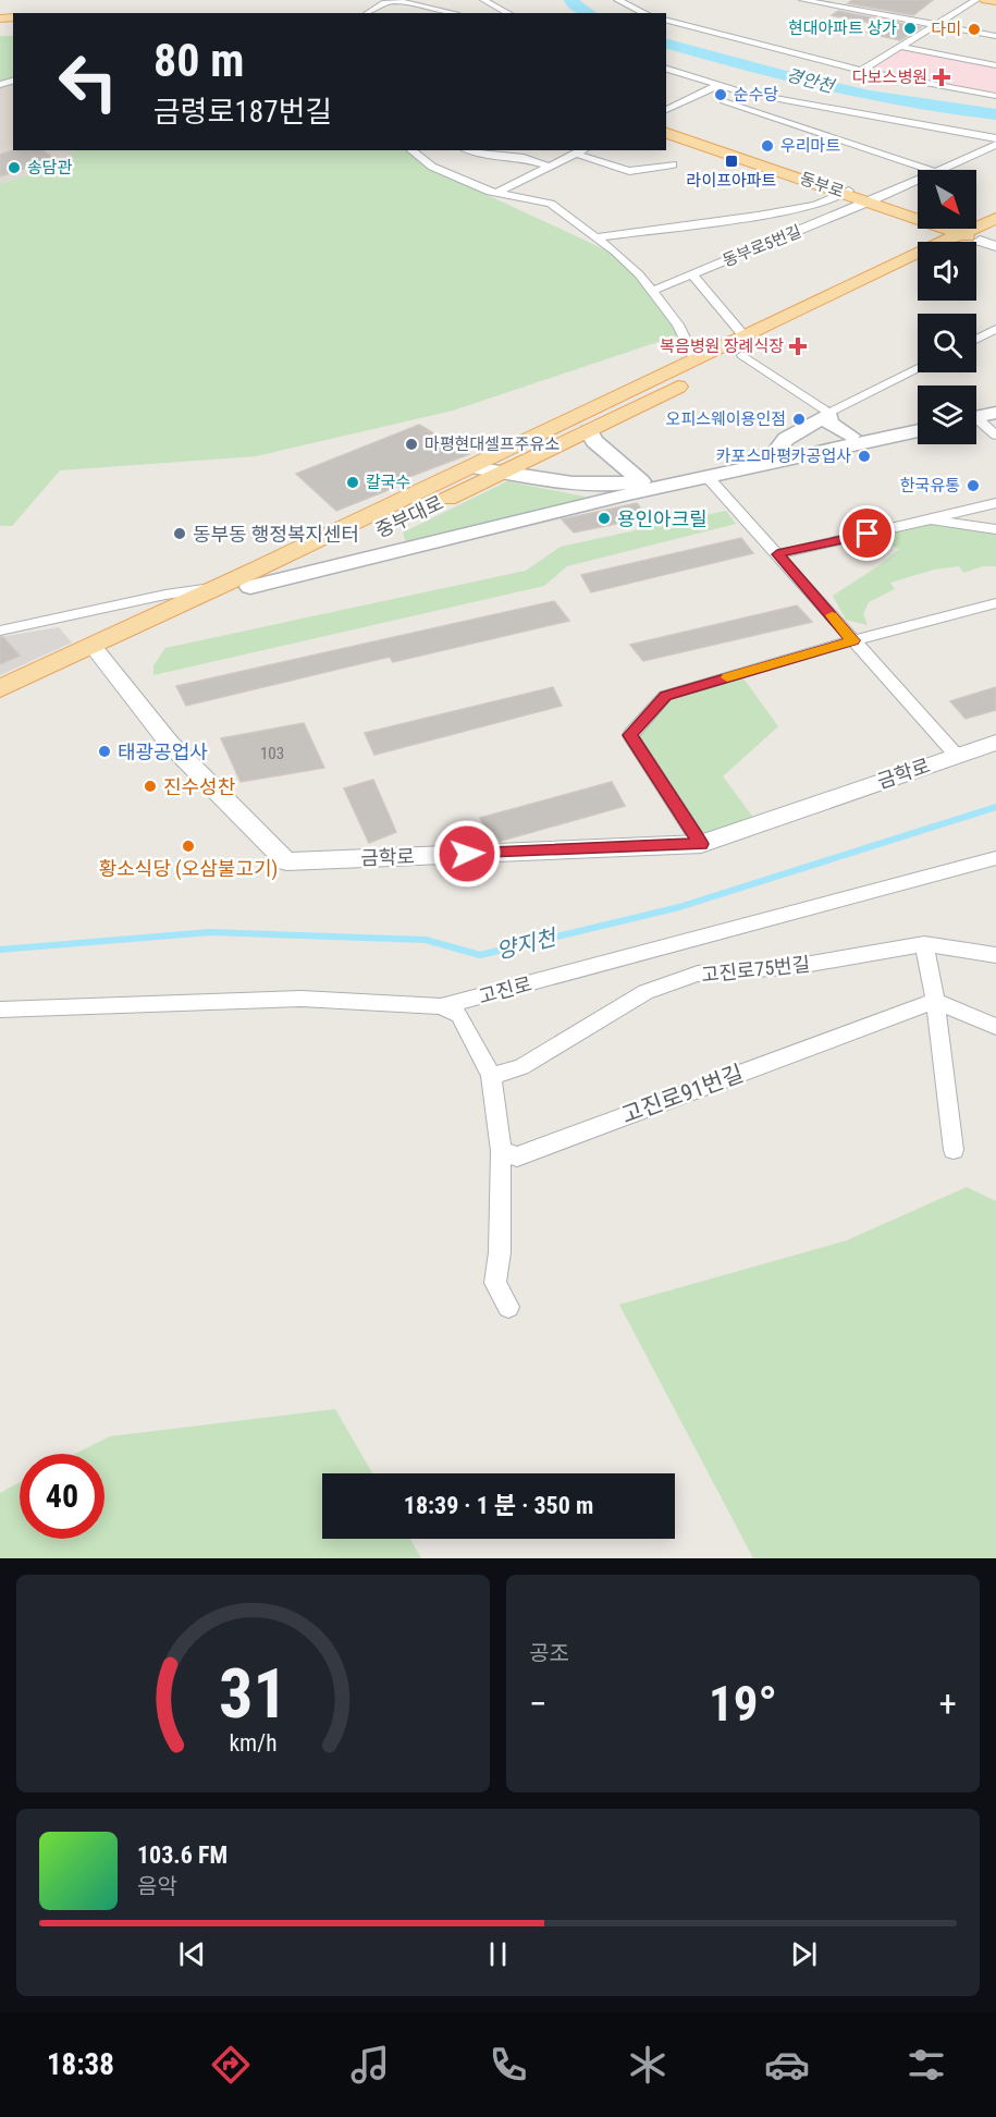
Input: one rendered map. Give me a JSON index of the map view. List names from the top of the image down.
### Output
{
  "streets": {
    "main road": ["동부로", "중부대로"],
    "street": [
      "동부로5번길",
      "금학로",
      "고진로75번길",
      "고진로",
      "고진로91번길"
    ]
  },
  "crossings": [
    ["동부로", "동부로5번길"],
    ["중부대로", "금학로"]
  ],
  "water": ["경안천", "양지천"],
  "places": {
    "other": [
      "현대아파트 상가",
      "다미",
      "순수당",
      "우리마트",
      "송담관",
      "오피스웨이용인점",
      "마평현대셀프주유소",
      "카포스마평카공업사",
      "칼국수",
      "한국유통",
      "용인아크릴",
      "동부동 행정복지센터",
      "태광공업사",
      "진수성찬",
      "황소식당 (오삼불고기)"
    ],
    "health": ["다보스병원", "복음병원 장례식장"],
    "transit": ["라이프아파트"]
  },
  "house_numbers": ["103"],
  "north": "bottom right",
  "page": {
    "turn": ["80 m", "금령로187번길"],
    "limit": "40",
    "trip": "18:39 · 1 분 · 350 m",
    "tile": "공조",
    "heat": ["−", "19°", "+"],
    "song": ["103.6 FM", "음악"],
    "tabs": "18:38",
    "gauge": ["31", "km/h"]
  }
}
